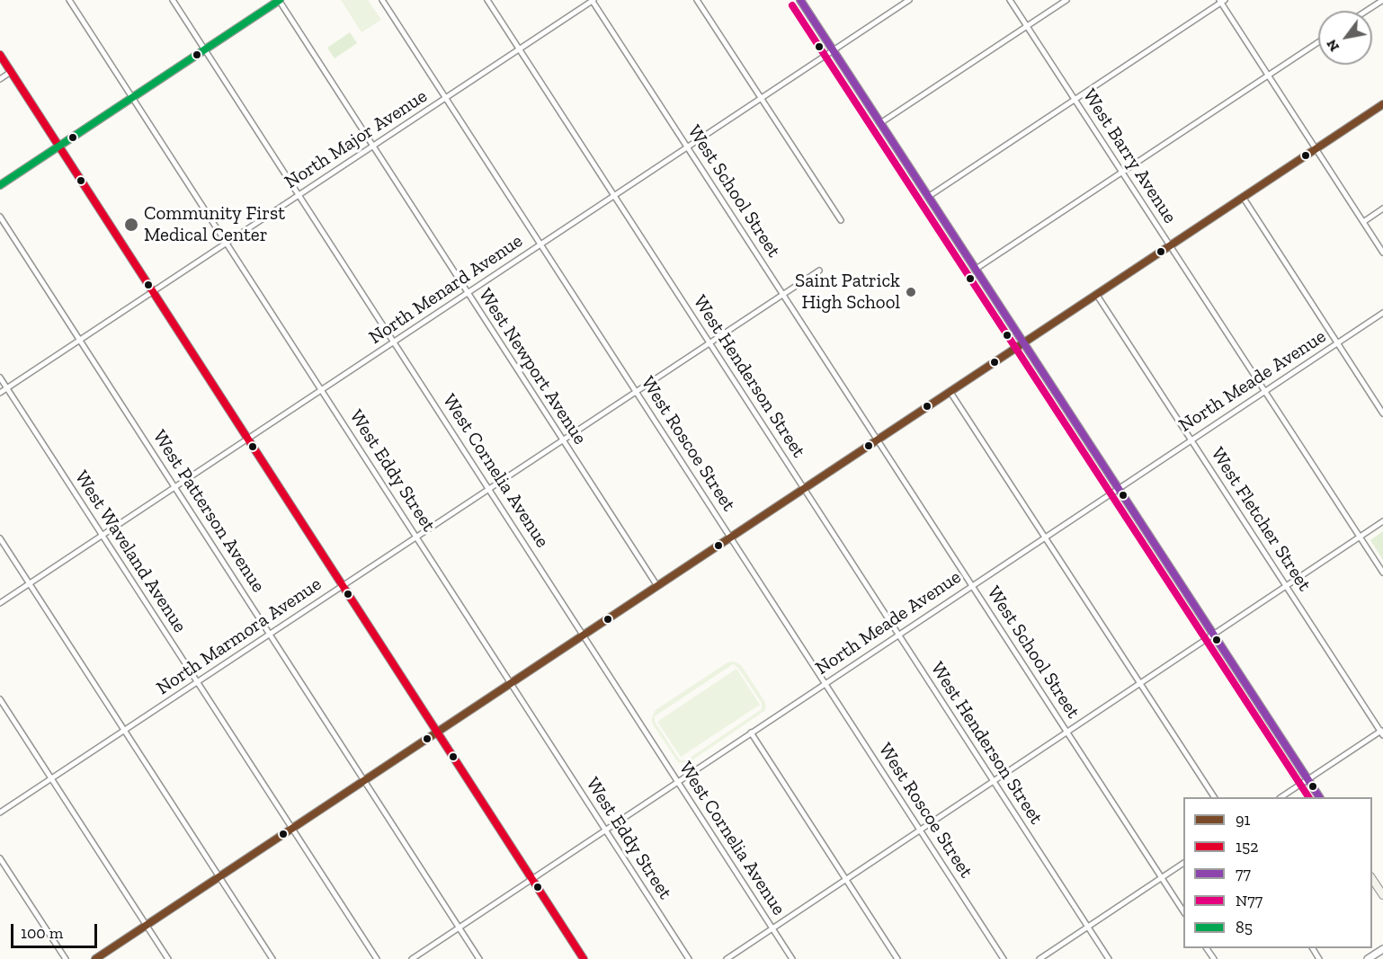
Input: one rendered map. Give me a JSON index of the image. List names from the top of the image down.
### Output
{
  "streets": {
    "street": [
      "North Major Avenue",
      "West Barry Avenue",
      "West School Street",
      "North Menard Avenue",
      "West Newport Avenue",
      "West Henderson Street",
      "North Meade Avenue",
      "West Roscoe Street",
      "West Eddy Street",
      "West Cornelia Avenue",
      "West Patterson Avenue",
      "West Fletcher Street",
      "West Waveland Avenue",
      "North Marmora Avenue"
    ]
  },
  "crossings": [
    ["North Major Avenue", "West School Street"],
    ["North Major Avenue", "West Newport Avenue"],
    ["North Major Avenue", "West Henderson Street"],
    ["North Major Avenue", "West Roscoe Street"],
    ["North Major Avenue", "West Eddy Street"],
    ["North Major Avenue", "West Cornelia Avenue"],
    ["North Major Avenue", "West Patterson Avenue"],
    ["North Major Avenue", "West Waveland Avenue"],
    ["West Barry Avenue", "North Meade Avenue"],
    ["West School Street", "North Menard Avenue"],
    ["West School Street", "North Meade Avenue"],
    ["West School Street", "North Marmora Avenue"],
    ["North Menard Avenue", "West Newport Avenue"],
    ["North Menard Avenue", "West Henderson Street"],
    ["North Menard Avenue", "West Roscoe Street"],
    ["North Menard Avenue", "West Eddy Street"],
    ["North Menard Avenue", "West Cornelia Avenue"],
    ["North Menard Avenue", "West Patterson Avenue"],
    ["North Menard Avenue", "West Waveland Avenue"],
    ["West Newport Avenue", "North Marmora Avenue"],
    ["West Henderson Street", "North Meade Avenue"],
    ["West Henderson Street", "North Marmora Avenue"],
    ["North Meade Avenue", "West Roscoe Street"],
    ["North Meade Avenue", "West Eddy Street"],
    ["North Meade Avenue", "West Cornelia Avenue"],
    ["North Meade Avenue", "West Patterson Avenue"],
    ["North Meade Avenue", "West Fletcher Street"],
    ["West Roscoe Street", "North Marmora Avenue"],
    ["West Eddy Street", "North Marmora Avenue"],
    ["West Cornelia Avenue", "North Marmora Avenue"],
    ["West Patterson Avenue", "North Marmora Avenue"],
    ["West Waveland Avenue", "North Marmora Avenue"]
  ],
  "places": ["Community First Medical Center", "Saint Patrick High School"],
  "lines": [
    "transit line 77",
    "transit line 85",
    "transit line N77",
    "transit line 152",
    "transit line 91"
  ],
  "legend": [
    "91",
    "152",
    "77",
    "N77",
    "85"
  ],
  "scale_bar": "100 m",
  "north": "bottom left"
}
